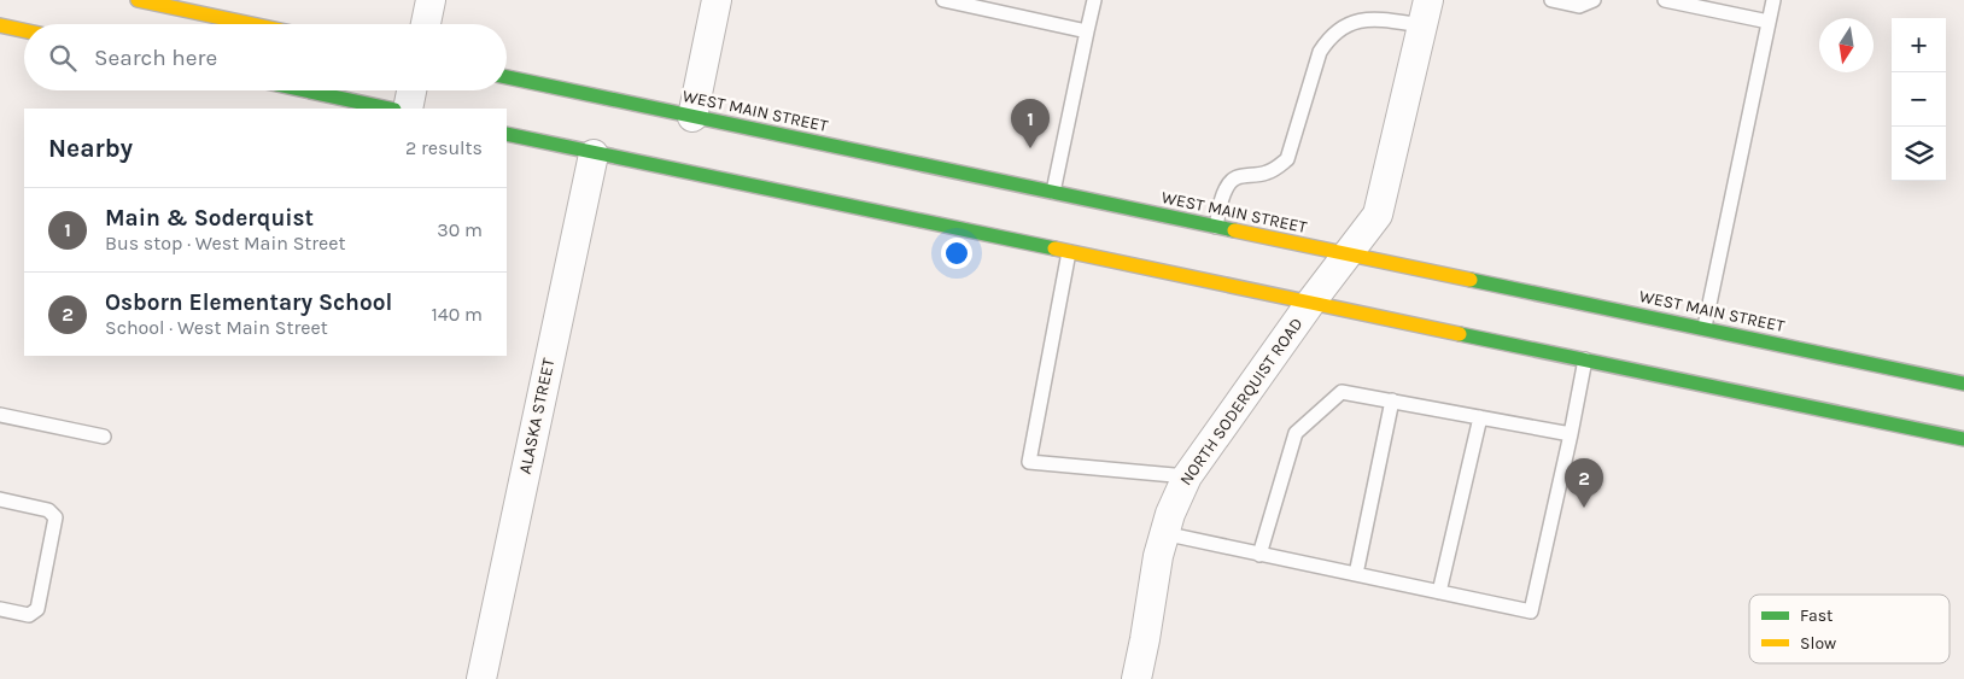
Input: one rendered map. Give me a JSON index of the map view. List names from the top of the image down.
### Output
{
  "streets": {
    "main road": ["WEST MAIN STREET"],
    "street": ["NORTH SODERQUIST ROAD", "ALASKA STREET"]
  },
  "crossings": [
    ["WEST MAIN STREET", "NORTH SODERQUIST ROAD"]
  ],
  "legend": ["Fast", "Slow"],
  "north": "bottom",
  "page": {
    "map_buttons": ["+", "−"],
    "search": "Search here",
    "pins": ["1", "2"],
    "heading": ["Nearby", "2 results"],
    "list": [
      {
        "mark": "1",
        "name": "Main & Soderquist",
        "note": "Bus stop · West Main Street",
        "value": "30 m"
      },
      {
        "mark": "2",
        "name": "Osborn Elementary School",
        "note": "School · West Main Street",
        "value": "140 m"
      }
    ]
  }
}
